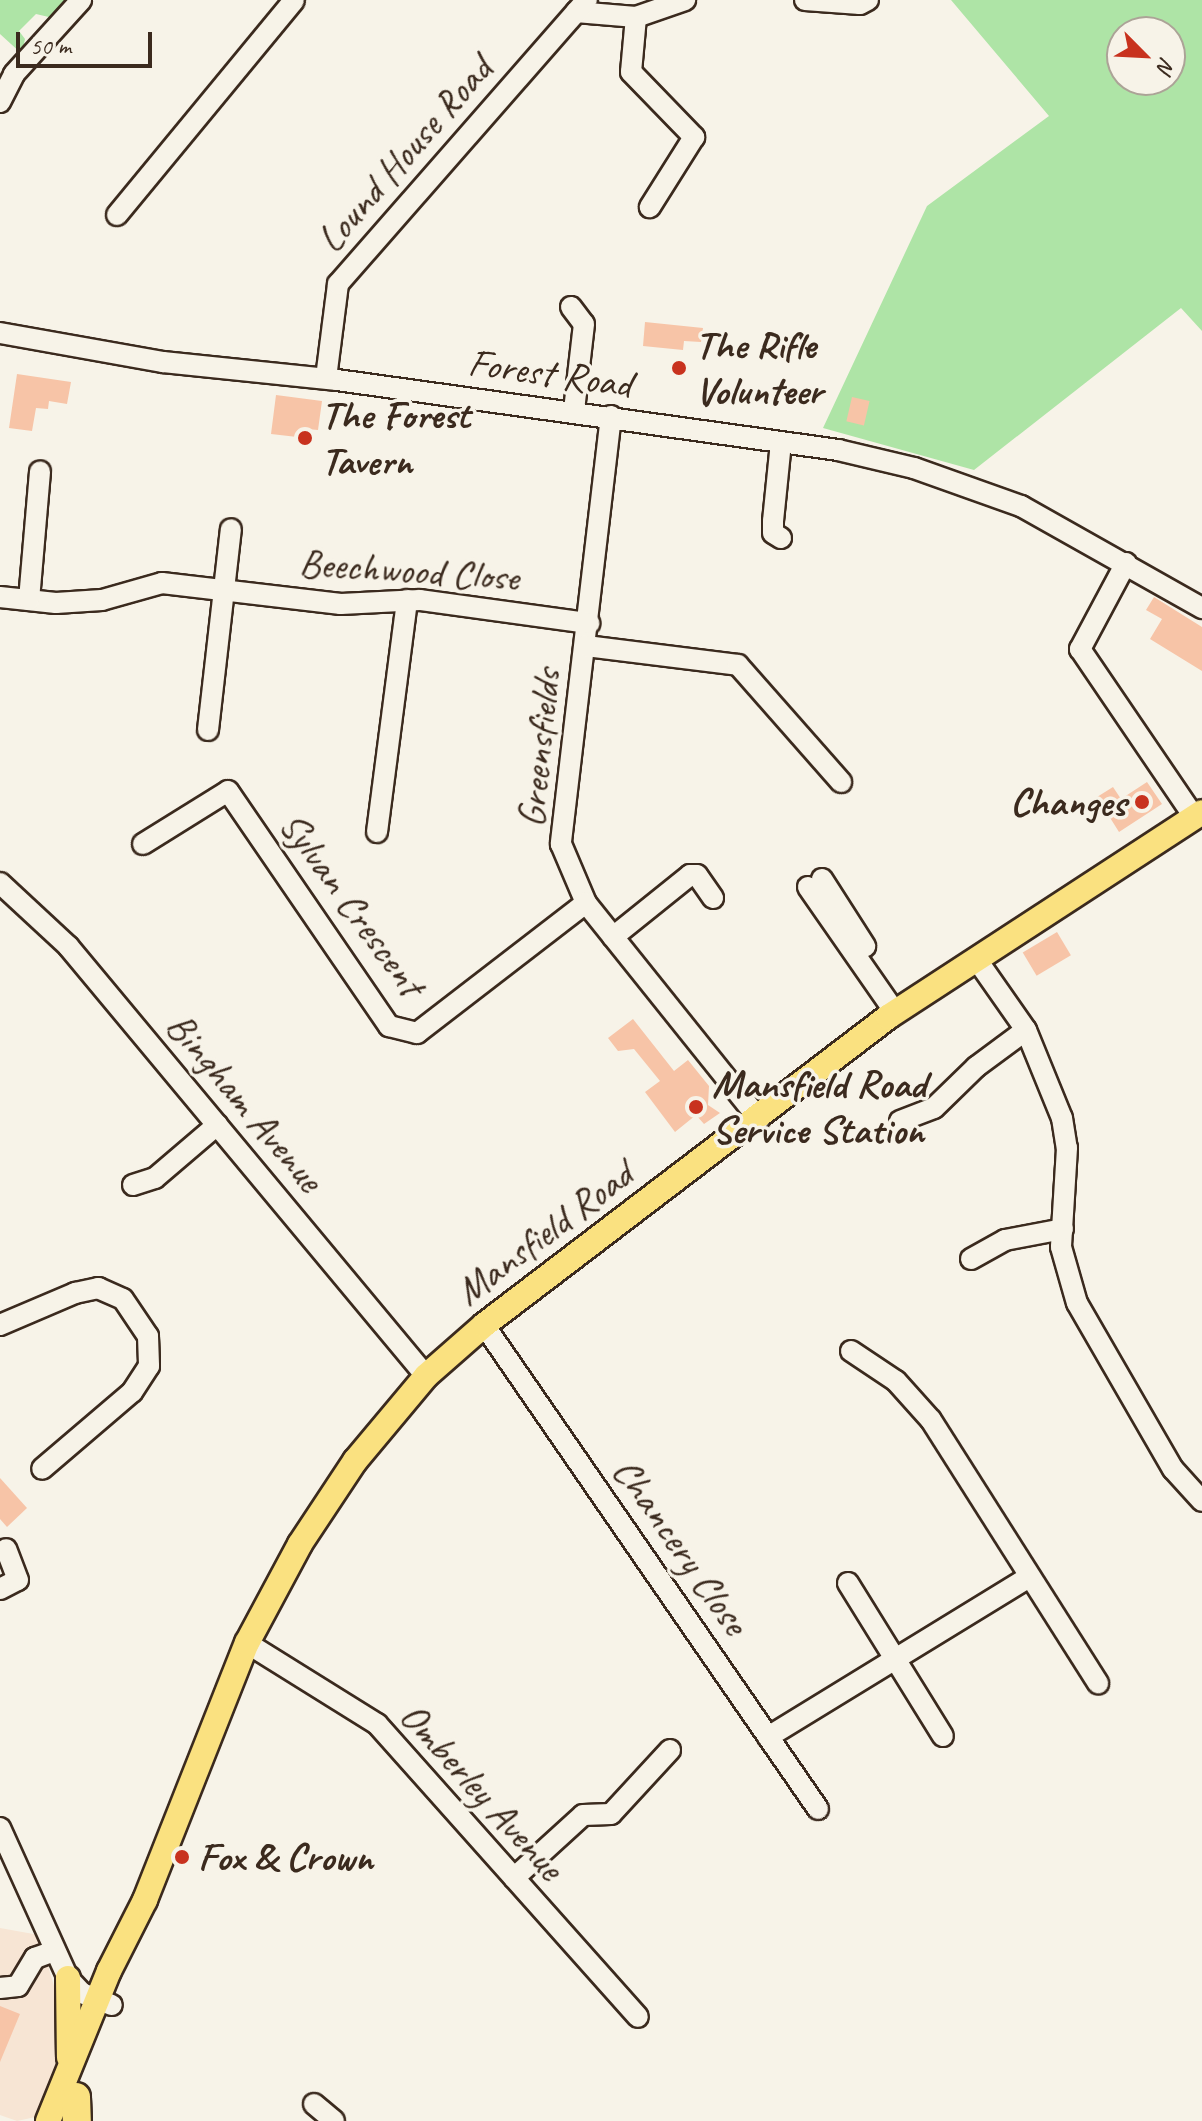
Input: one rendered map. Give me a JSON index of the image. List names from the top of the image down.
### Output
{
  "streets": {
    "main road": ["Mansfield Road"],
    "street": [
      "Lound House Road",
      "Forest Road",
      "Beechwood Close",
      "Greensfields",
      "Sylvan Crescent",
      "Bingham Avenue",
      "Chancery Close",
      "Omberley Avenue"
    ]
  },
  "crossings": [
    ["Lound House Road", "Forest Road"],
    ["Forest Road", "Greensfields"],
    ["Beechwood Close", "Greensfields"],
    ["Greensfields", "Sylvan Crescent"],
    ["Greensfields", "Mansfield Road"],
    ["Bingham Avenue", "Mansfield Road"],
    ["Mansfield Road", "Chancery Close"],
    ["Mansfield Road", "Omberley Avenue"]
  ],
  "places": [
    "The Rifle Volunteer",
    "The Forest Tavern",
    "Changes",
    "Mansfield Road Service Station",
    "Fox & Crown"
  ],
  "scale_bar": "50 m",
  "north": "bottom right"
}
